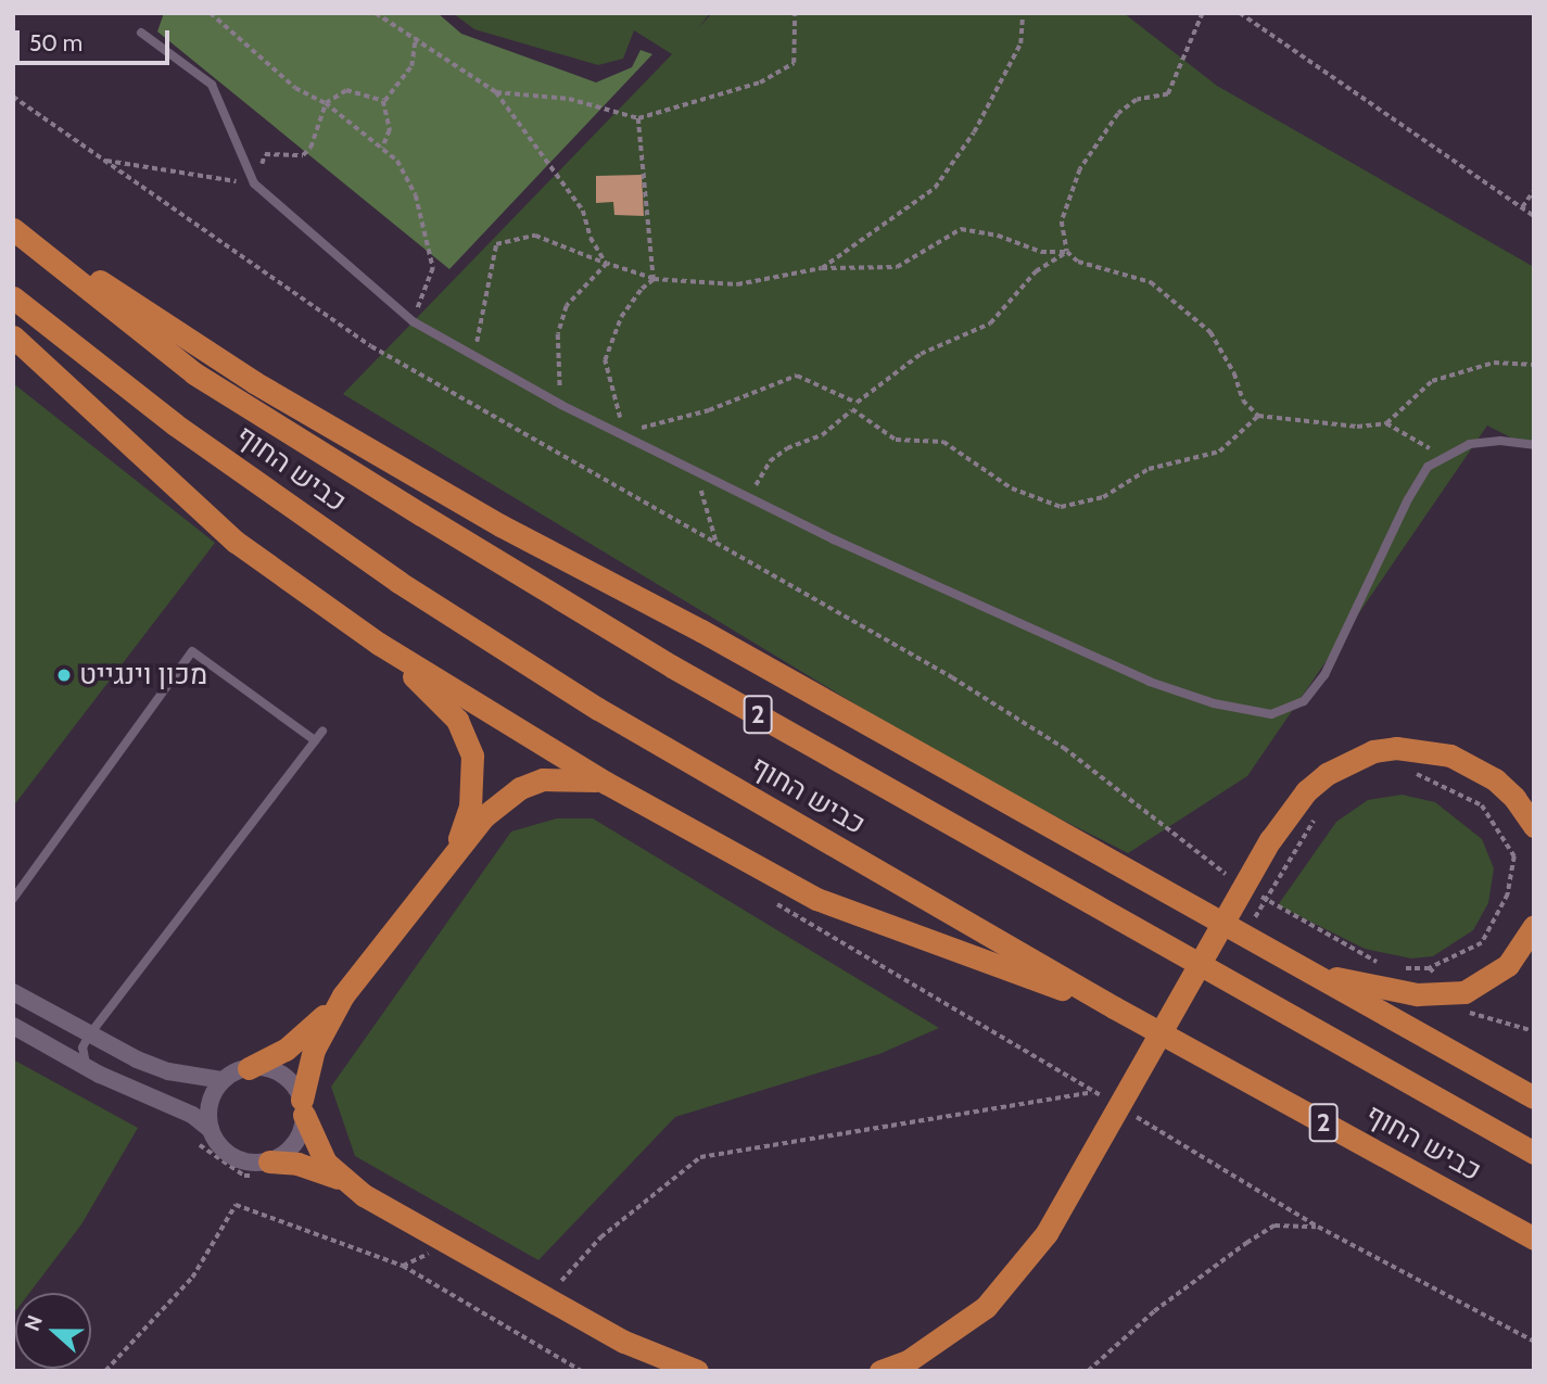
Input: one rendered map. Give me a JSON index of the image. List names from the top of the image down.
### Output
{
  "streets": {
    "highway": ["כביש החוף", "2"]
  },
  "places": ["מכון וינגייט"],
  "scale_bar": "50 m",
  "north": "left"
}
